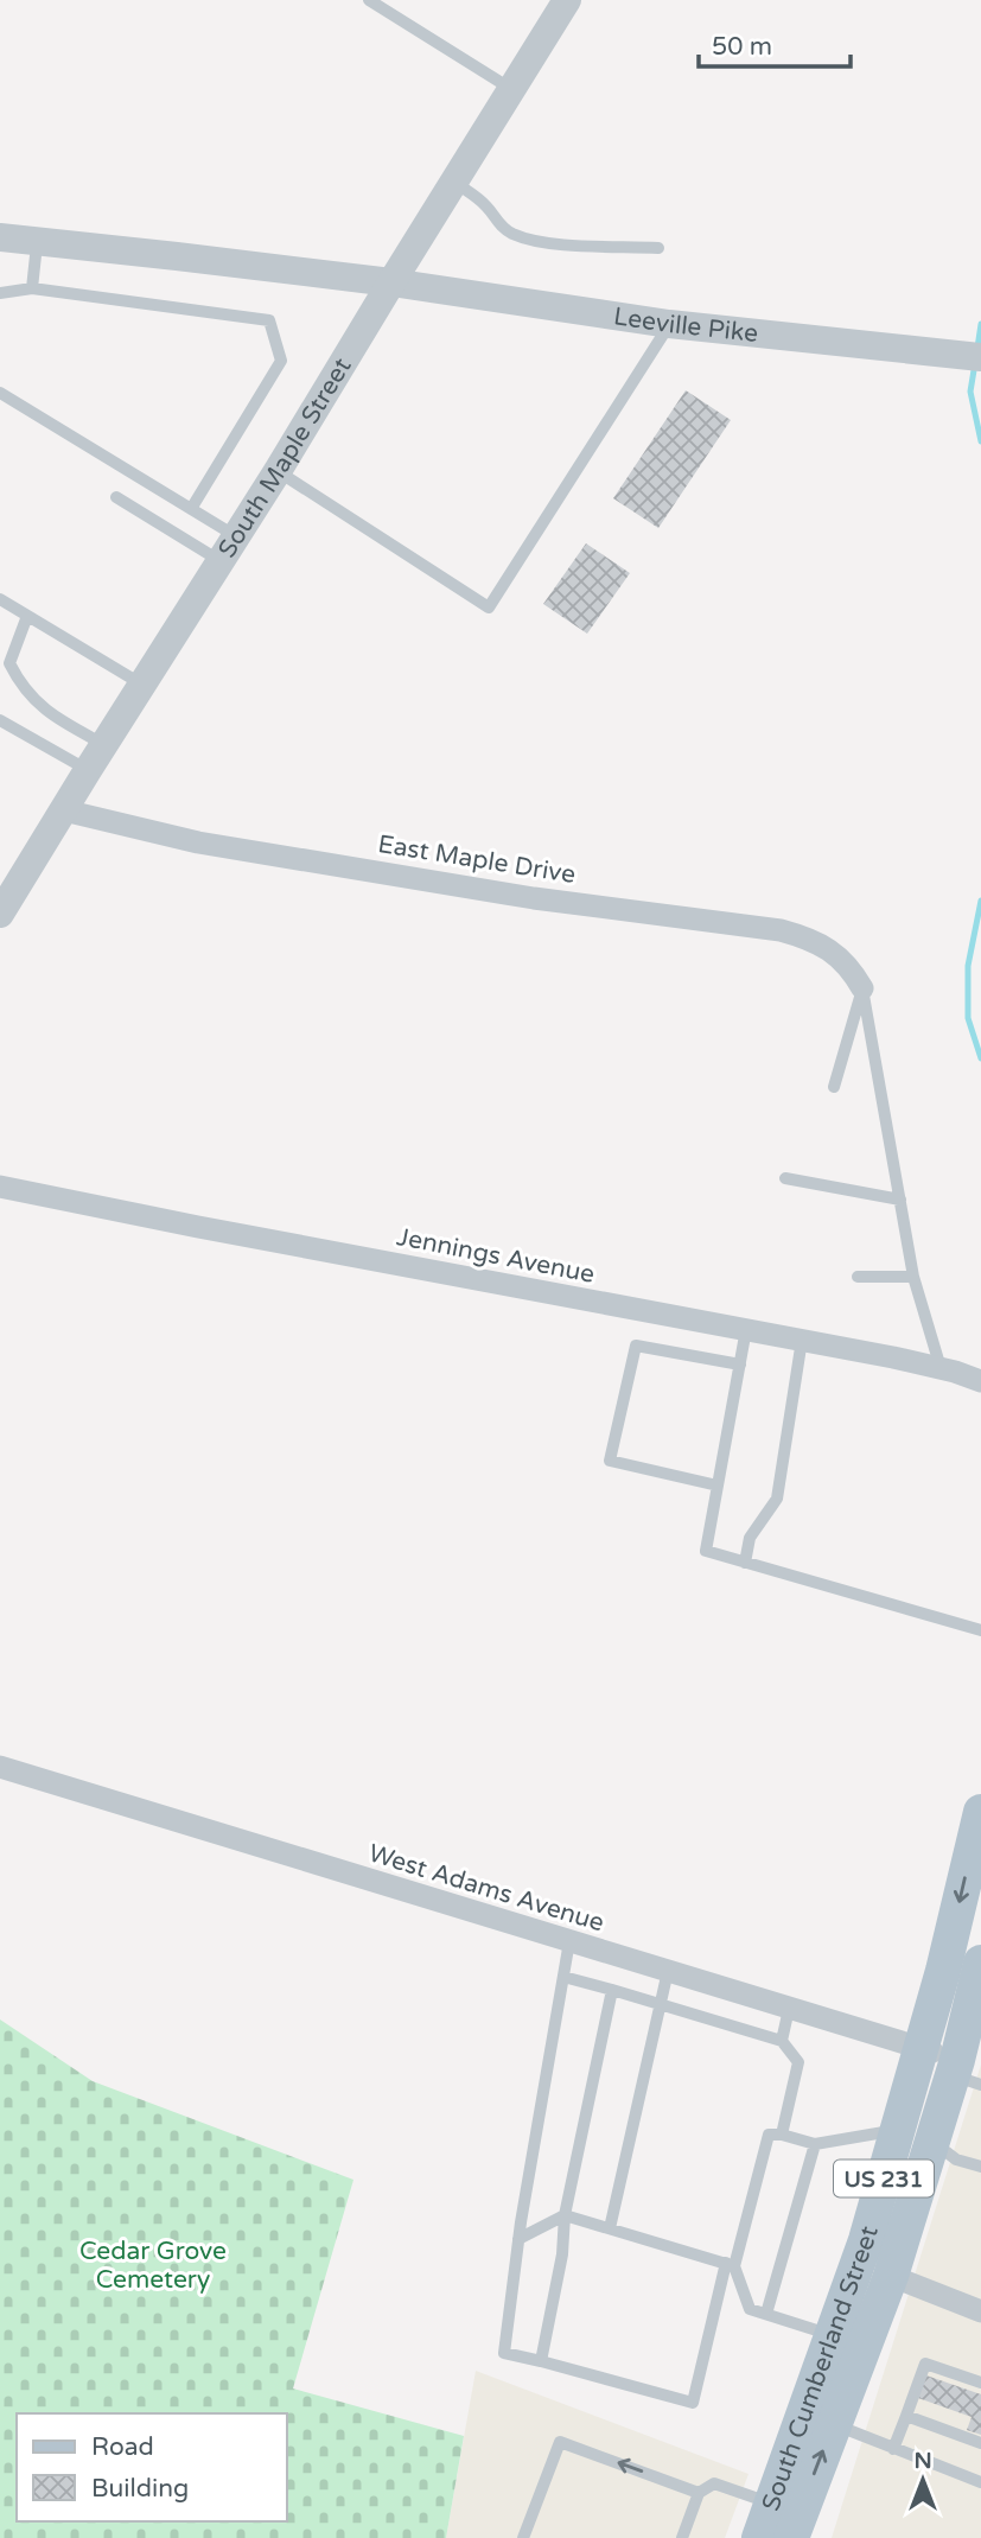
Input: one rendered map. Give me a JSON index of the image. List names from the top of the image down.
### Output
{
  "streets": {
    "main road": ["US 231", "South Cumberland Street"],
    "street": [
      "Leeville Pike",
      "South Maple Street",
      "East Maple Drive",
      "Jennings Avenue",
      "West Adams Avenue"
    ]
  },
  "crossings": [
    ["Leeville Pike", "South Maple Street"],
    ["South Maple Street", "East Maple Drive"],
    ["West Adams Avenue", "South Cumberland Street"]
  ],
  "parks": ["Cedar Grove Cemetery"],
  "legend": ["Road", "Building"],
  "scale_bar": "50 m",
  "north": "top"
}
